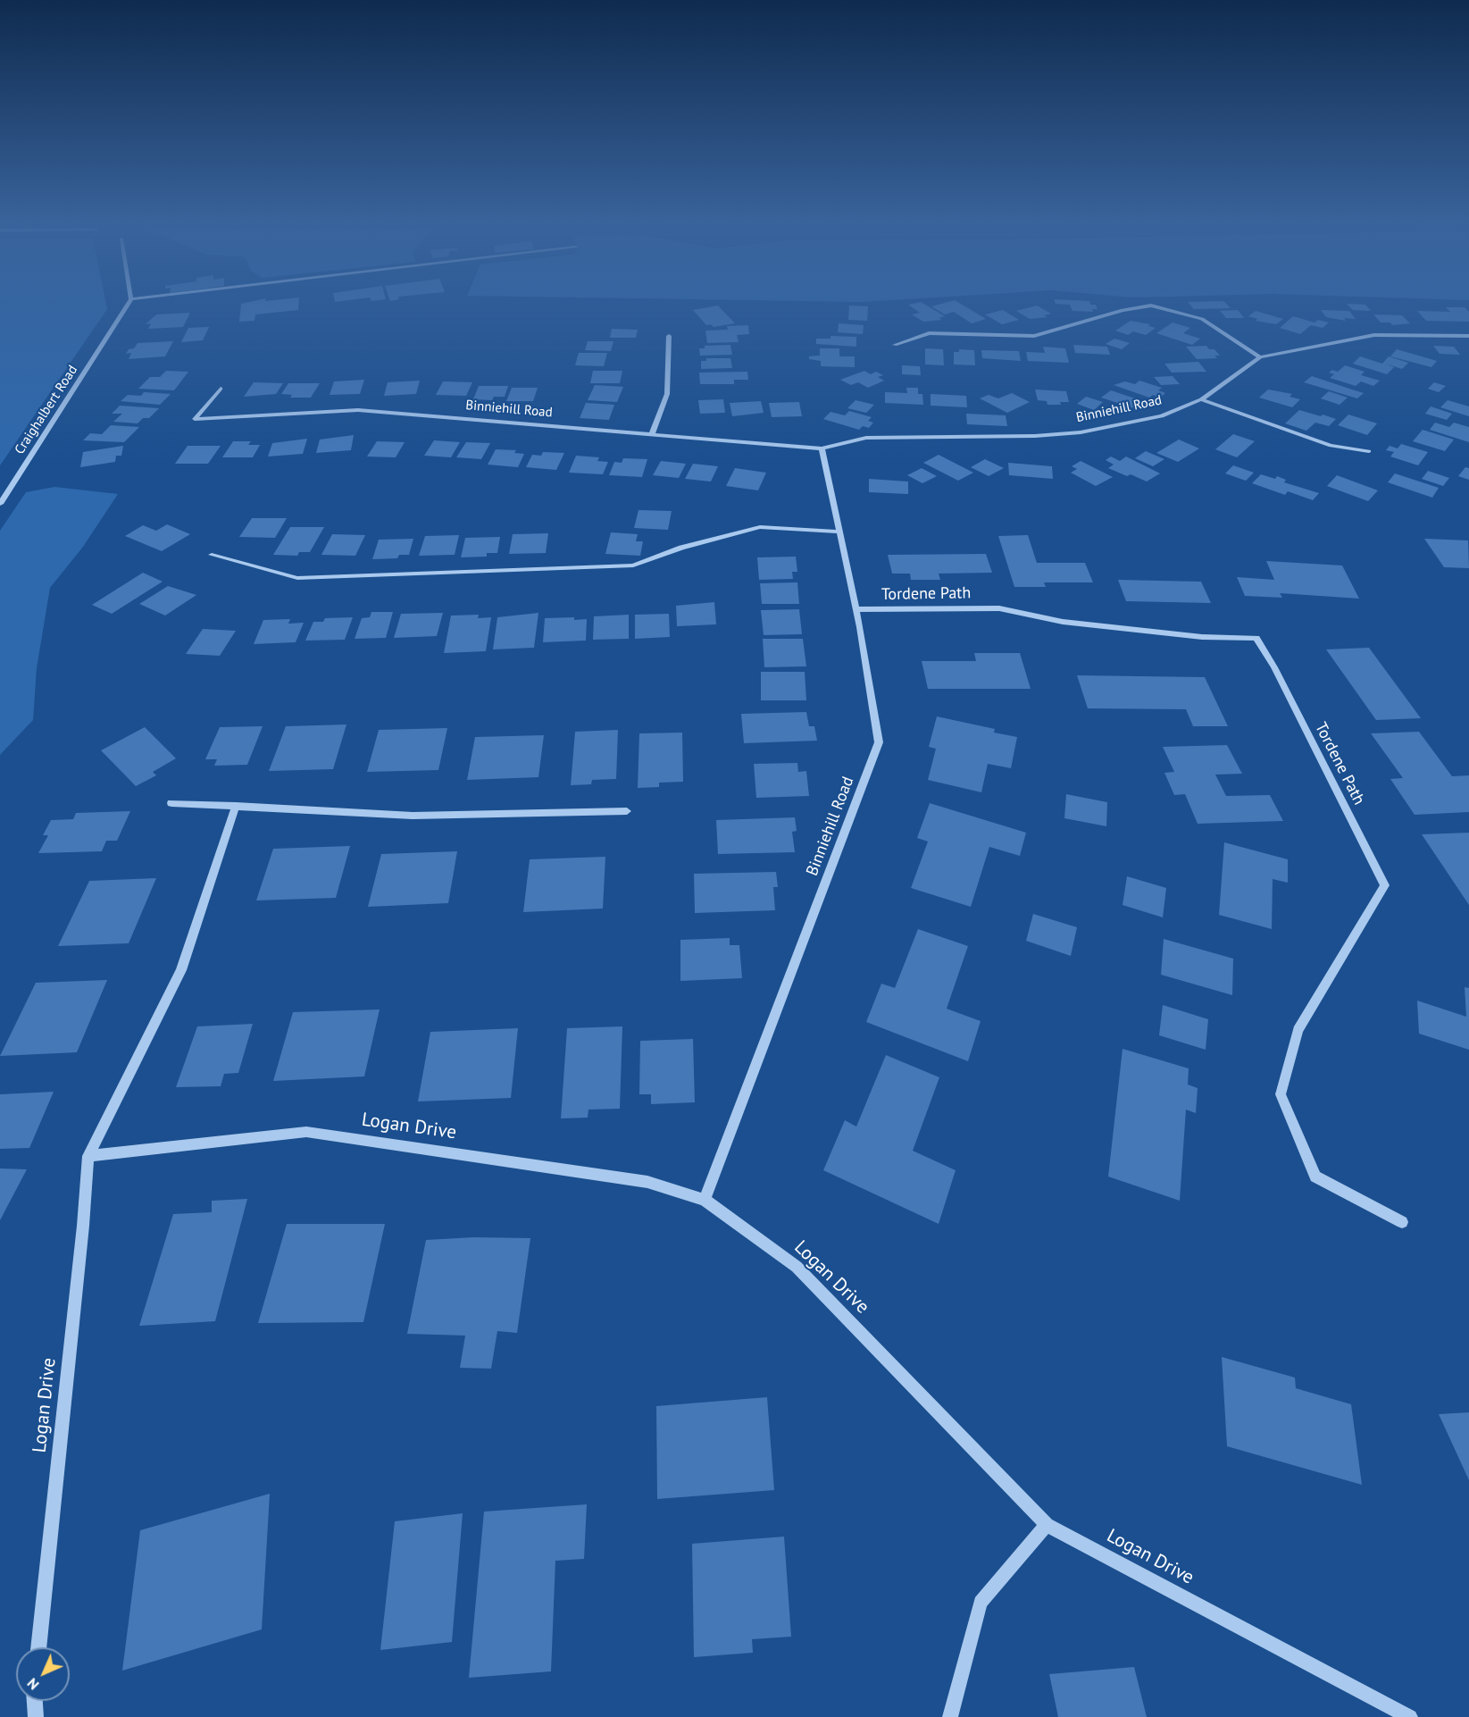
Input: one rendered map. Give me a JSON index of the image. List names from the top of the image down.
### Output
{
  "streets": {
    "street": [
      "Binniehill Road",
      "Craighalbert Road",
      "Tordene Path",
      "Logan Drive"
    ]
  },
  "crossings": [
    ["Binniehill Road", "Tordene Path"],
    ["Binniehill Road", "Logan Drive"]
  ],
  "north": "bottom left"
}
